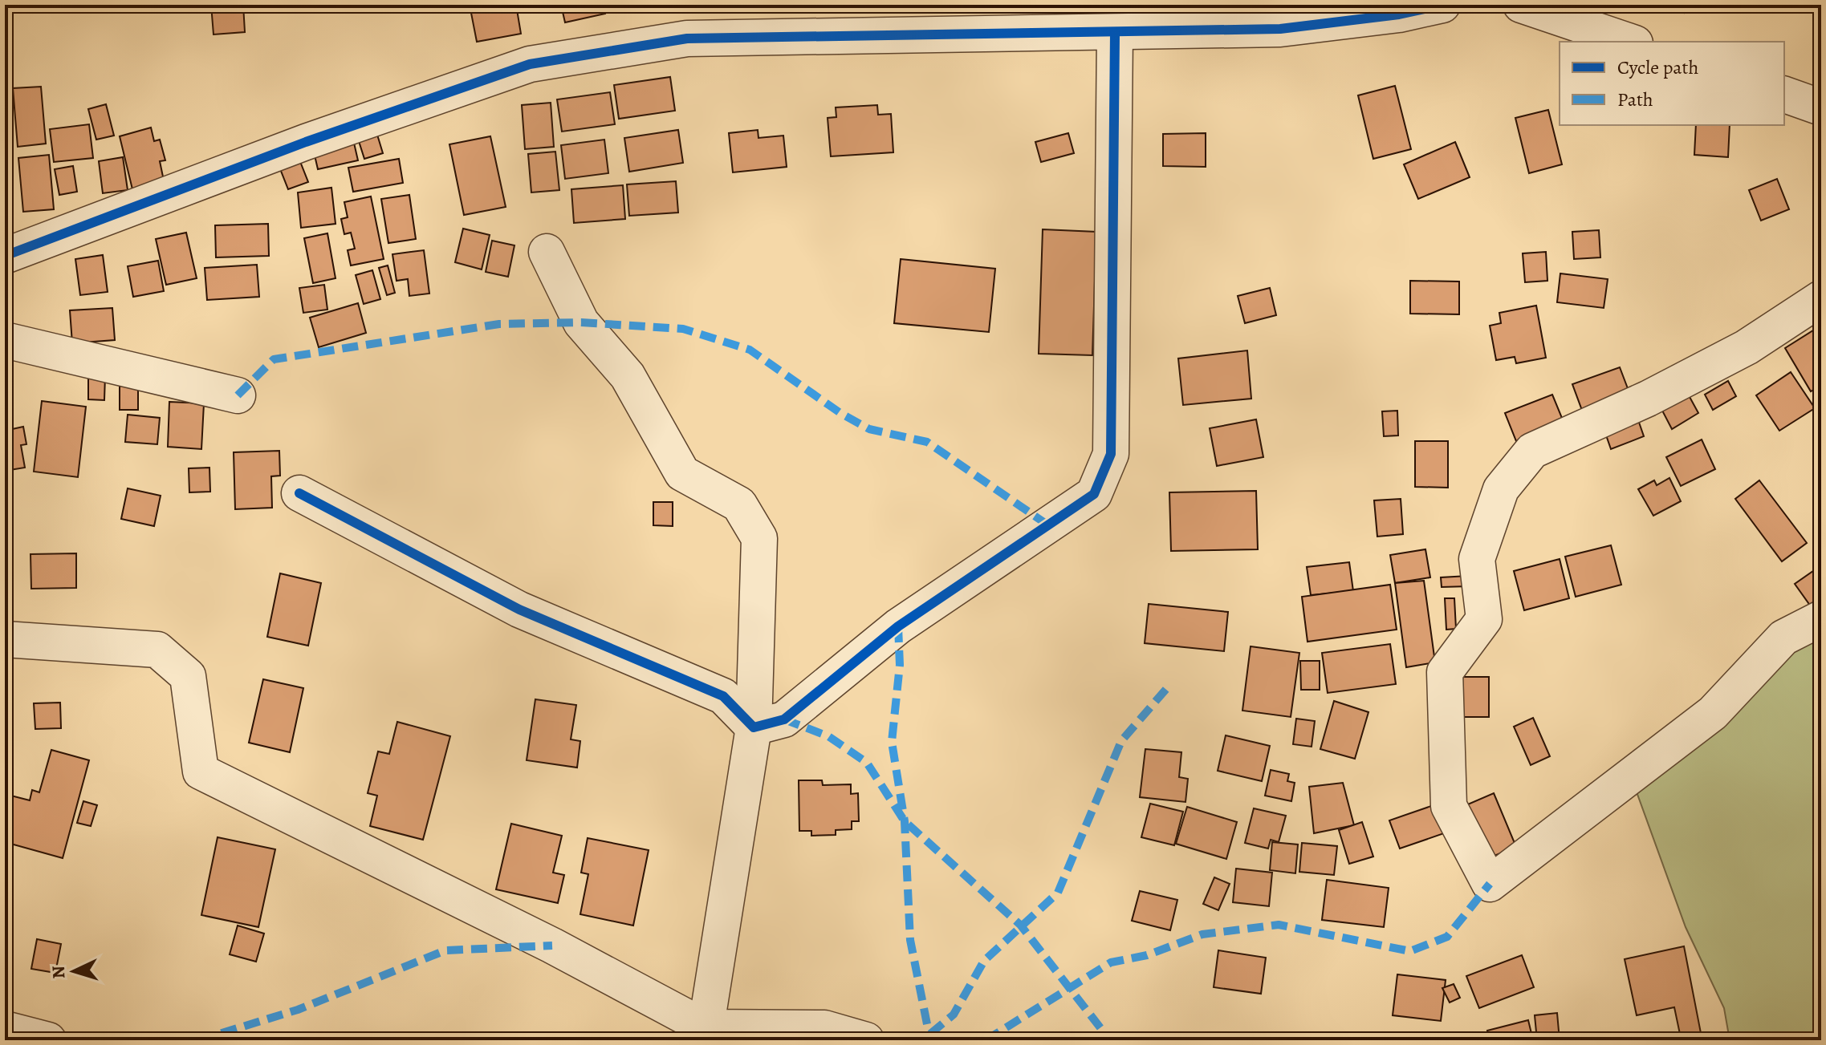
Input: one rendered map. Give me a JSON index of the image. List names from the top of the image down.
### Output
{
  "legend": ["Cycle path", "Path"],
  "north": "left"
}
